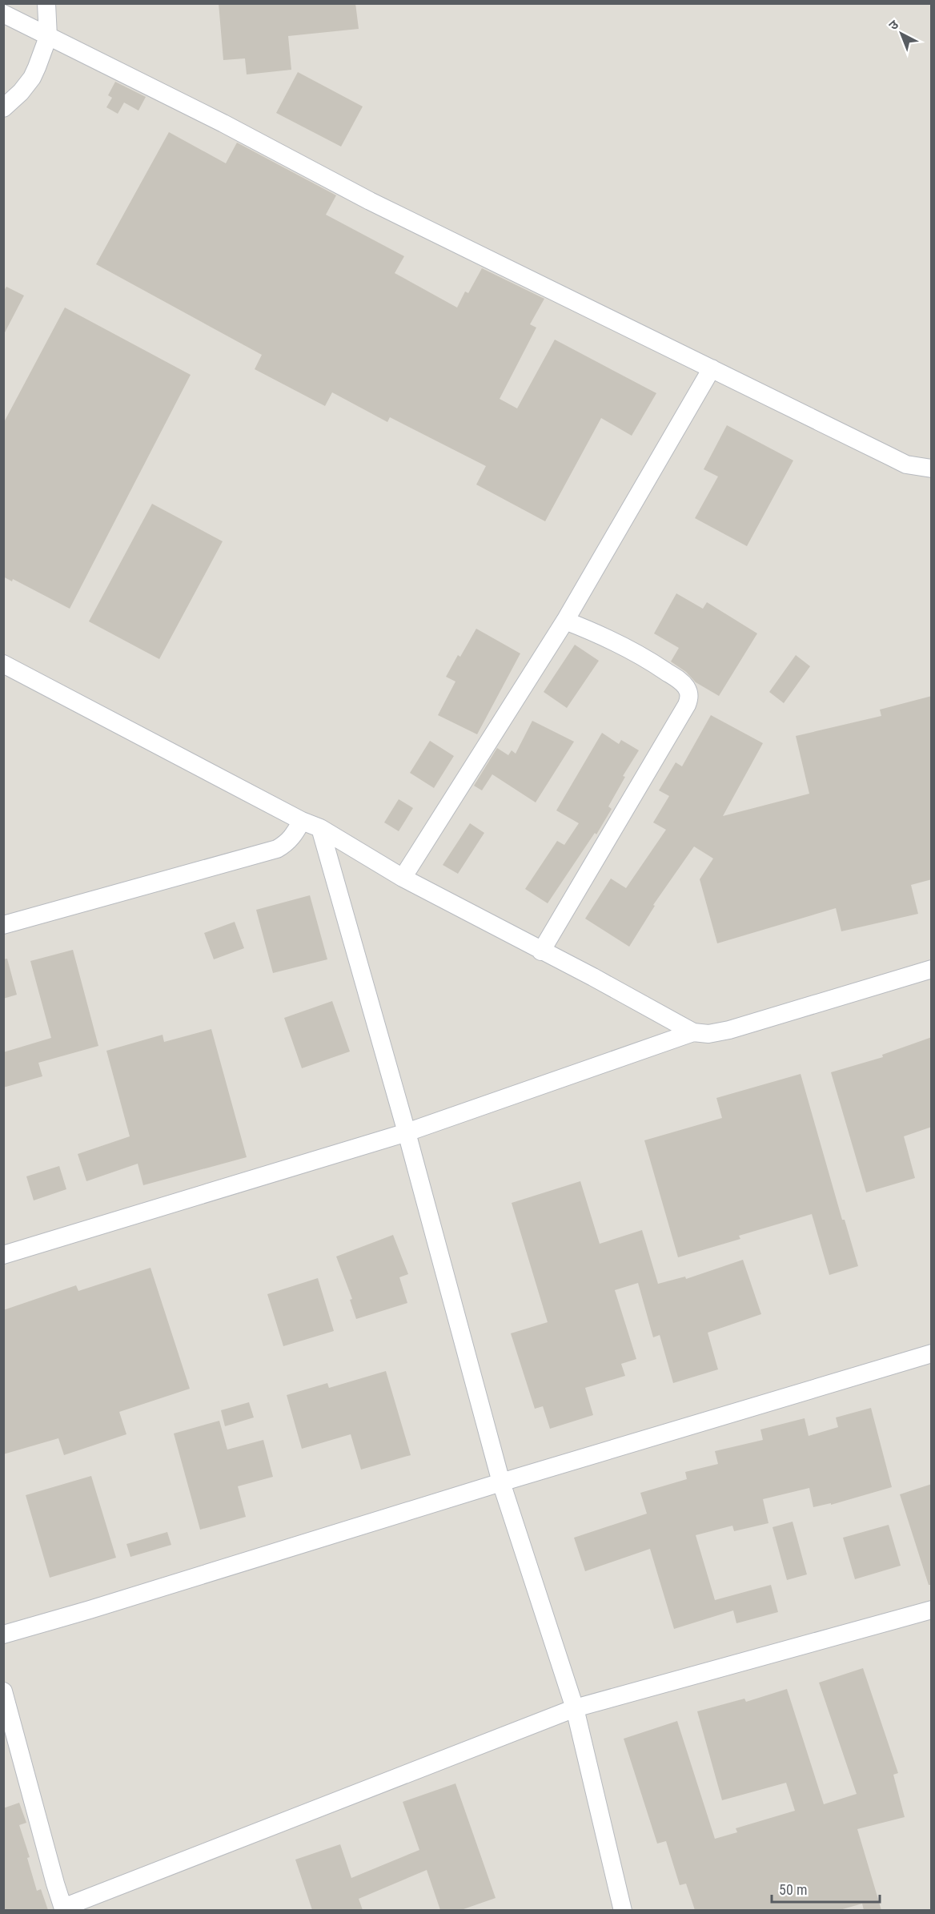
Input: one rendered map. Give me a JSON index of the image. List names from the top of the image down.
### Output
{
  "scale_bar": "50 m",
  "north": "top left"
}
